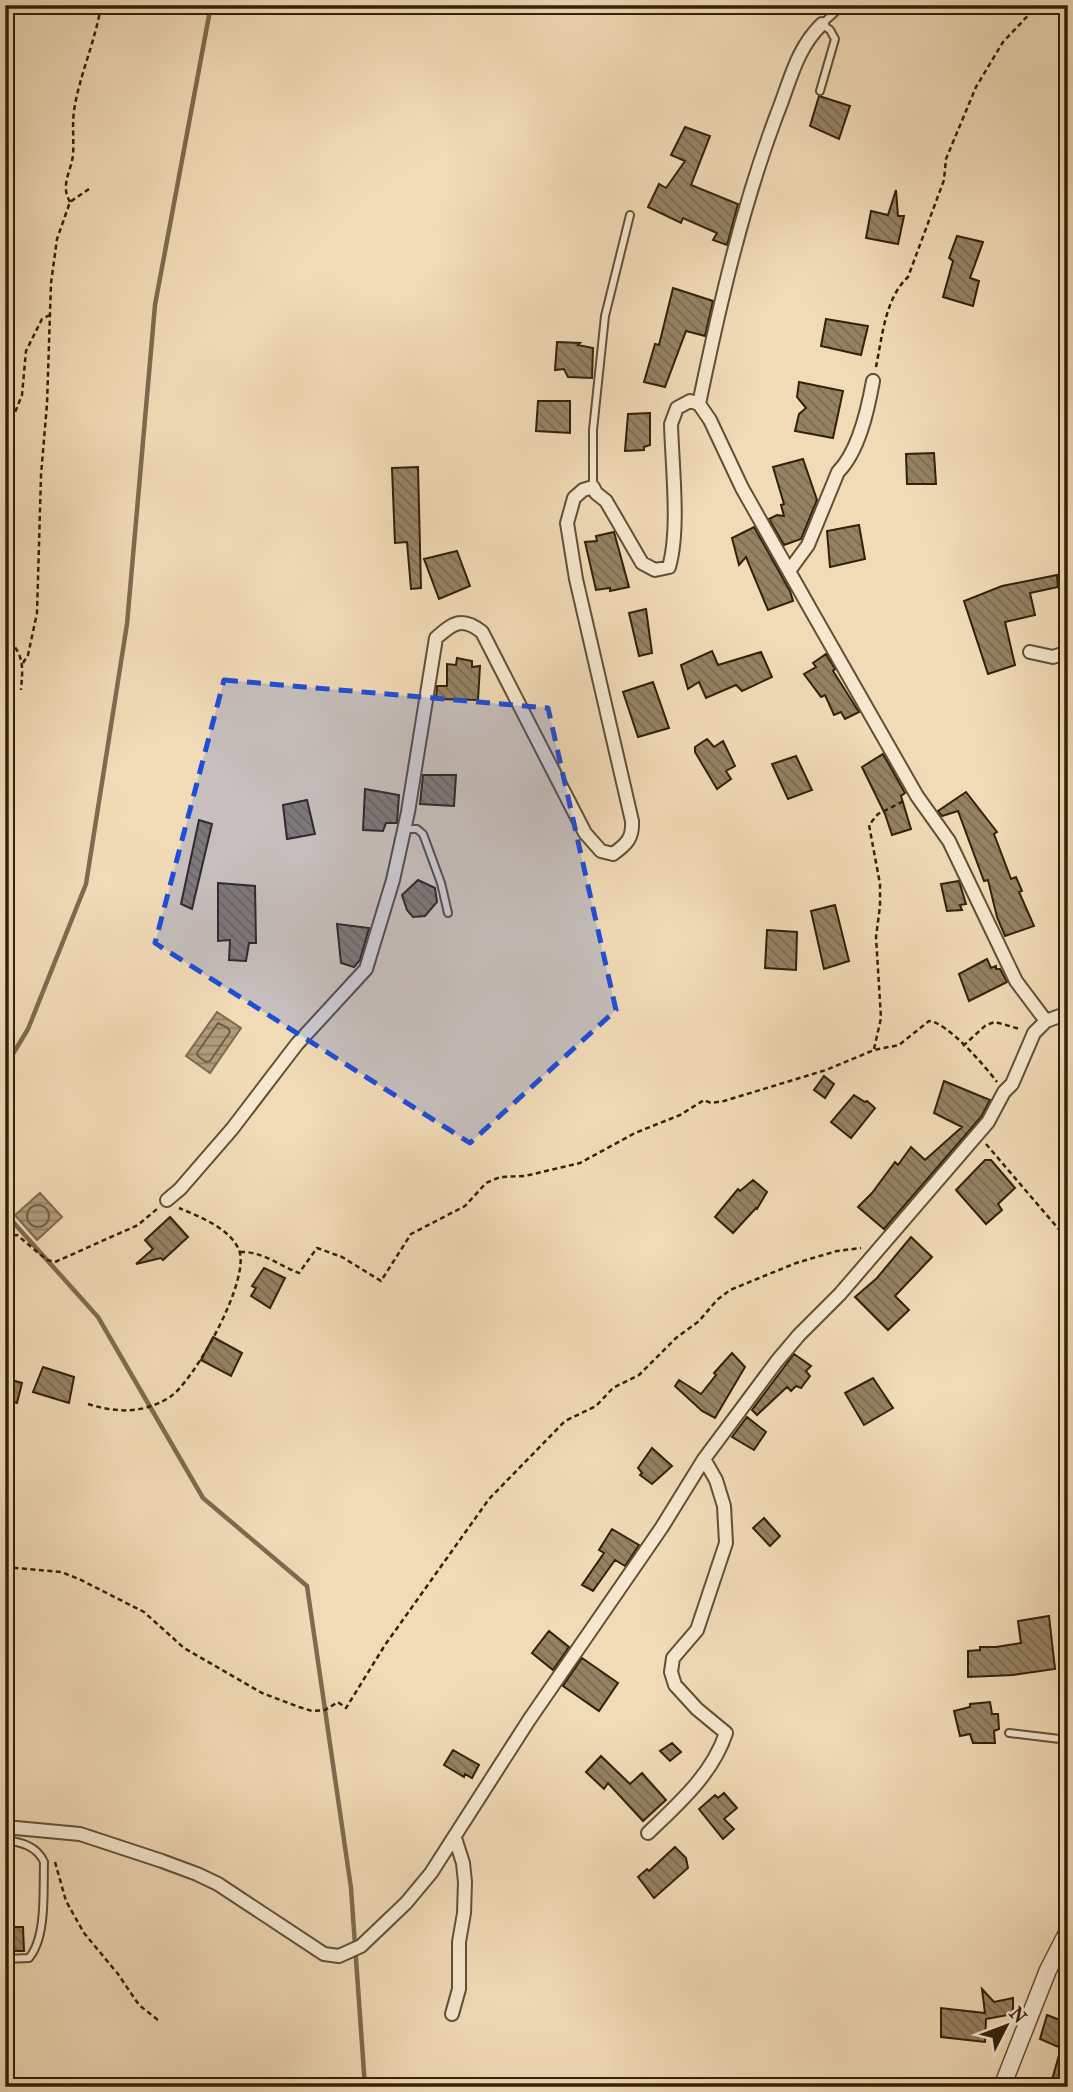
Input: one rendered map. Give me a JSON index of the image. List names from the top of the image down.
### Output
{
  "north": "top right"
}
